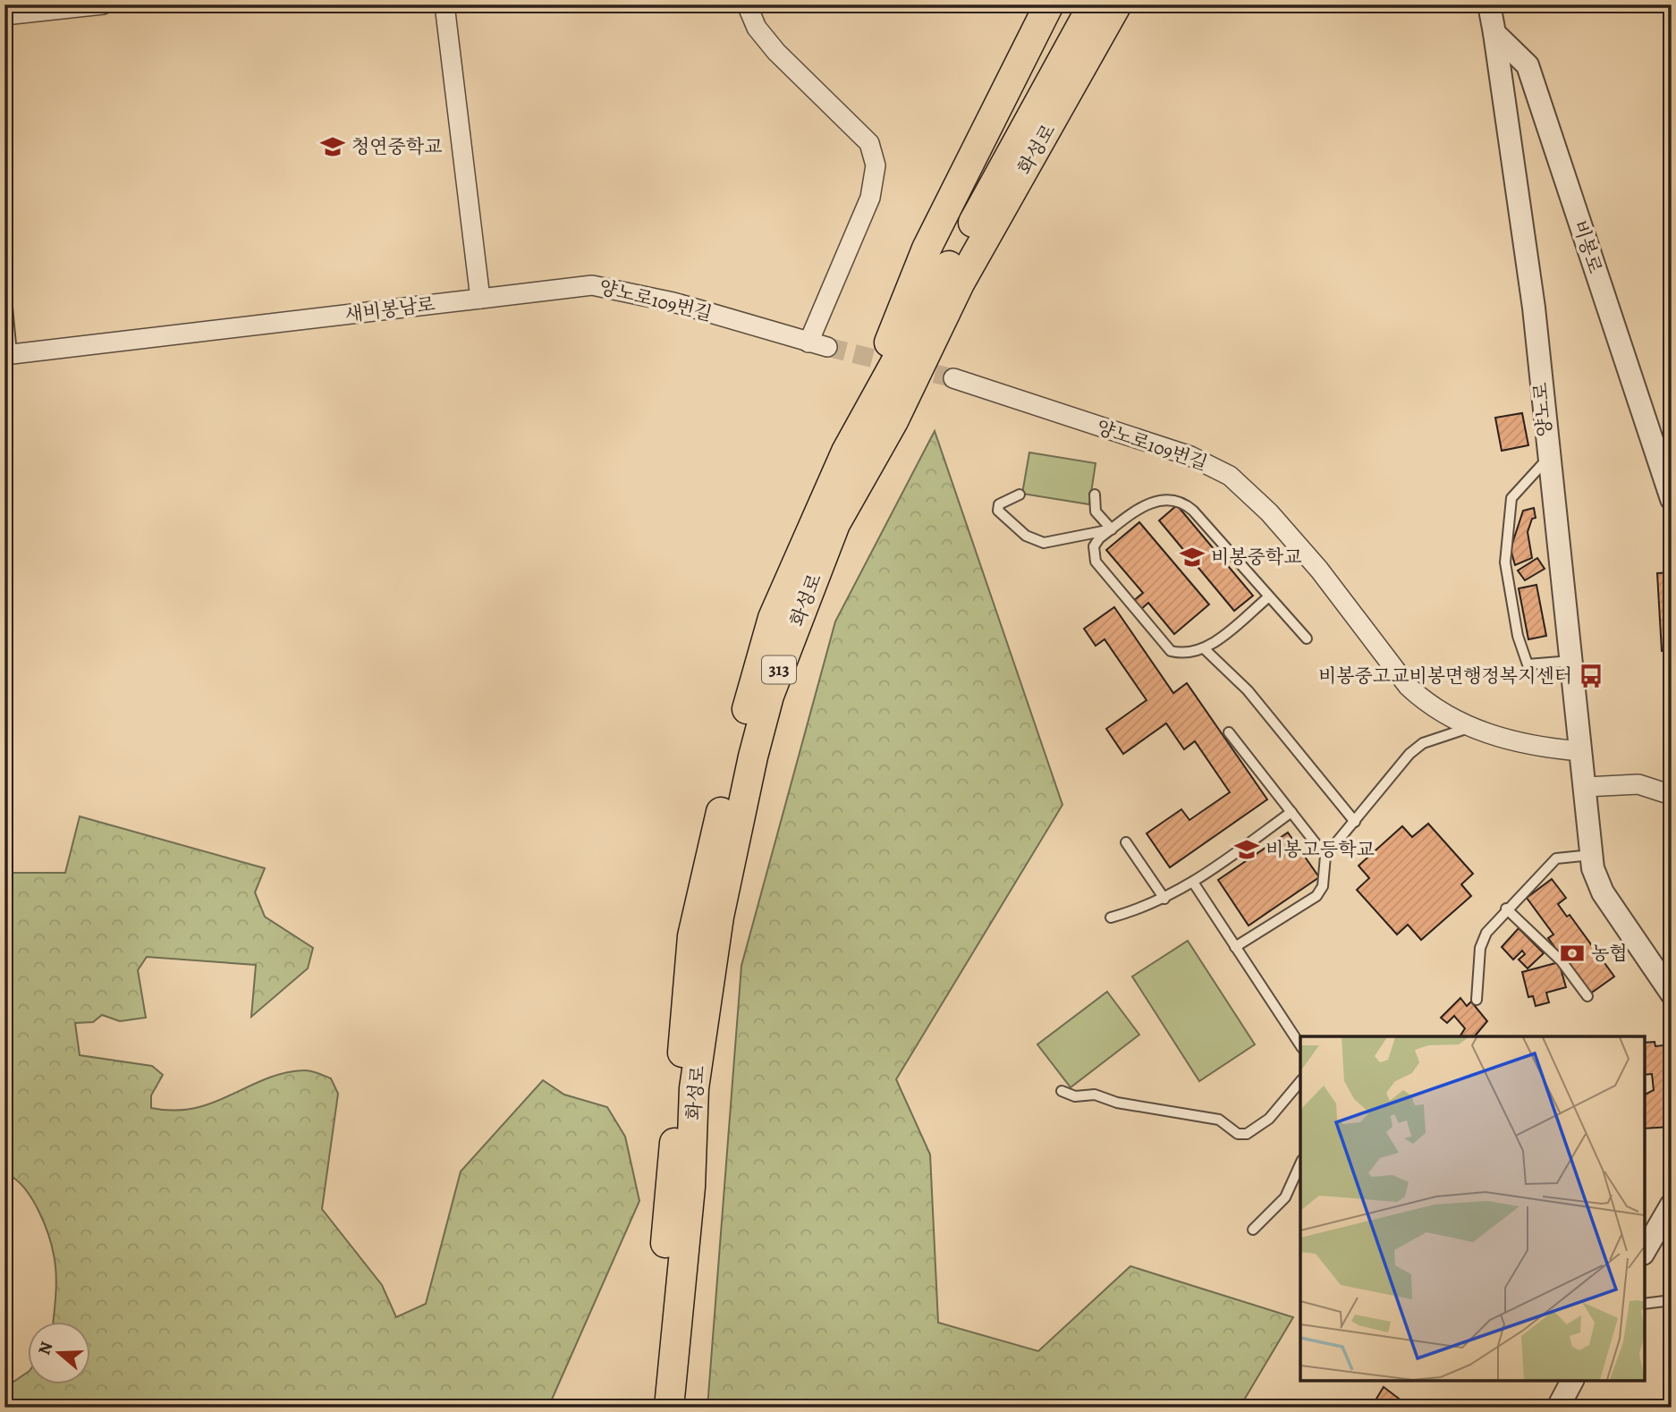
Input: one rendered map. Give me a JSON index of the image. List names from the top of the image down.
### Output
{
  "streets": {
    "main road": ["화성로", "313"],
    "street": [
      "비봉로",
      "양노로109번길",
      "새비봉남로",
      "양노로"
    ]
  },
  "crossings": [
    ["화성로", "313"],
    ["비봉로", "양노로"],
    ["양노로109번길", "새비봉남로"],
    ["양노로109번길", "양노로"]
  ],
  "places": {
    "school or university": ["청연중학교", "비봉중학교", "비봉고등학교"],
    "bus stop": ["비봉중고교비봉면행정복지센터"],
    "bank": ["농협"]
  },
  "north": "left"
}
